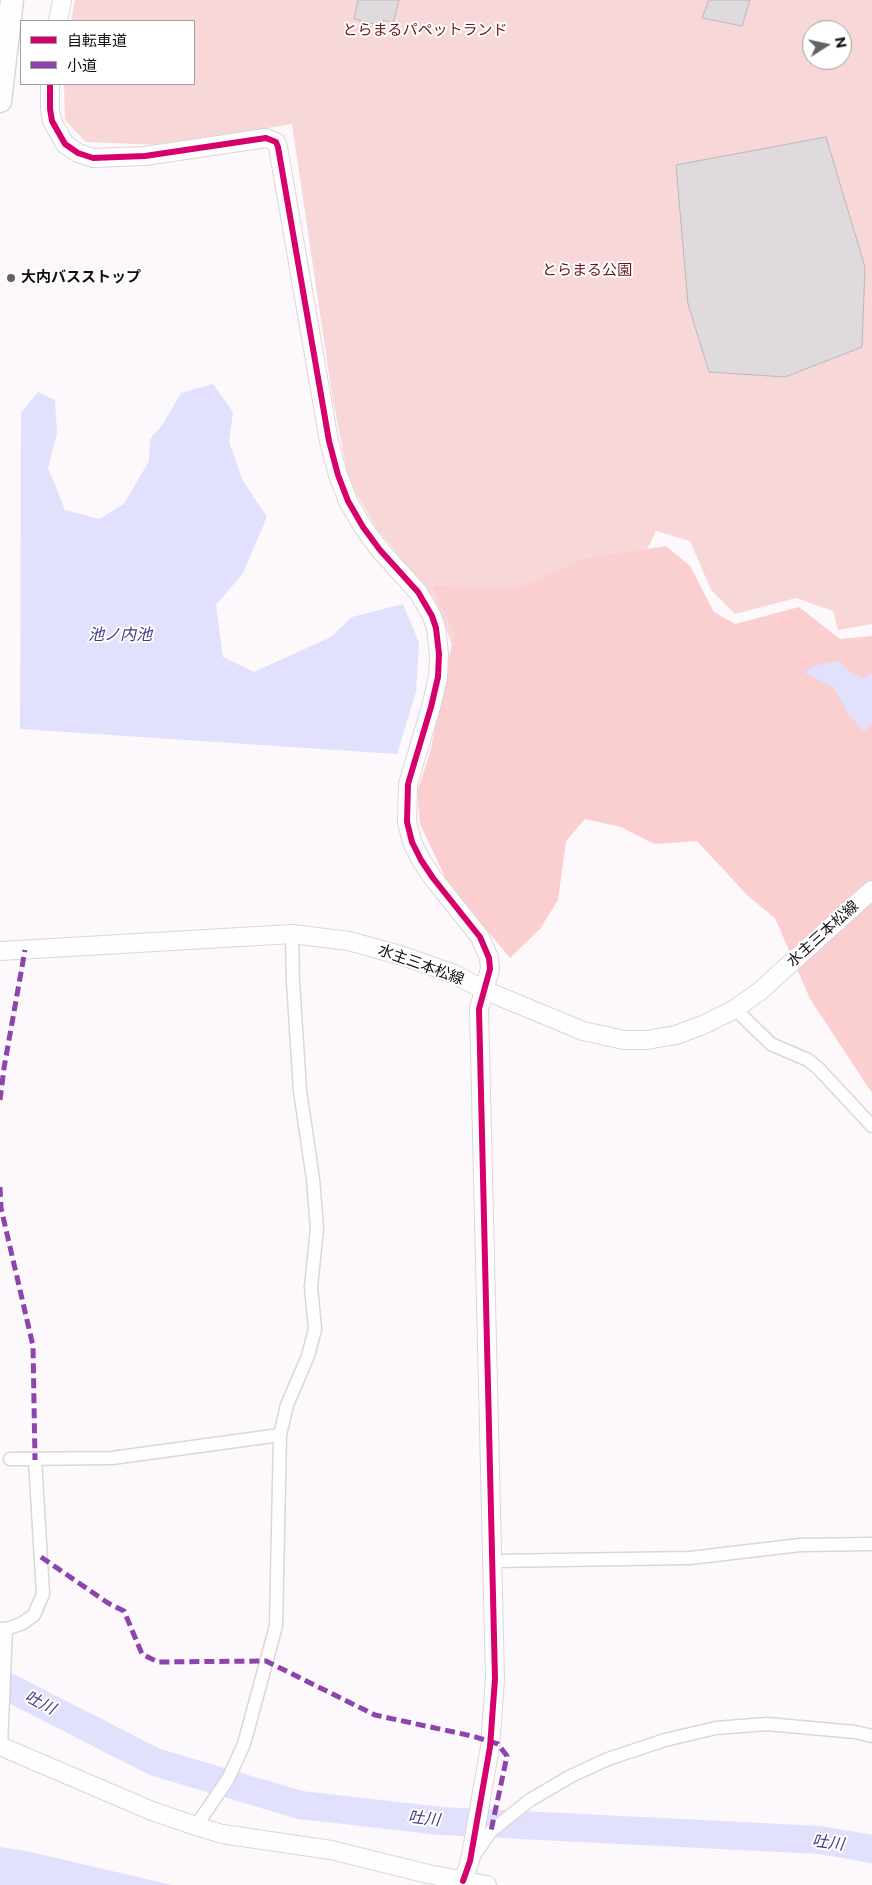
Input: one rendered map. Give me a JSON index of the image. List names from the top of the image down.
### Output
{
  "streets": {
    "street": ["水主三本松線"]
  },
  "water": ["池ノ内池", "吐川"],
  "parks": ["とらまるパペットランド", "とらまる公園"],
  "places": ["大内バスストップ"],
  "legend": ["自転車道", "小道"],
  "north": "right"
}
